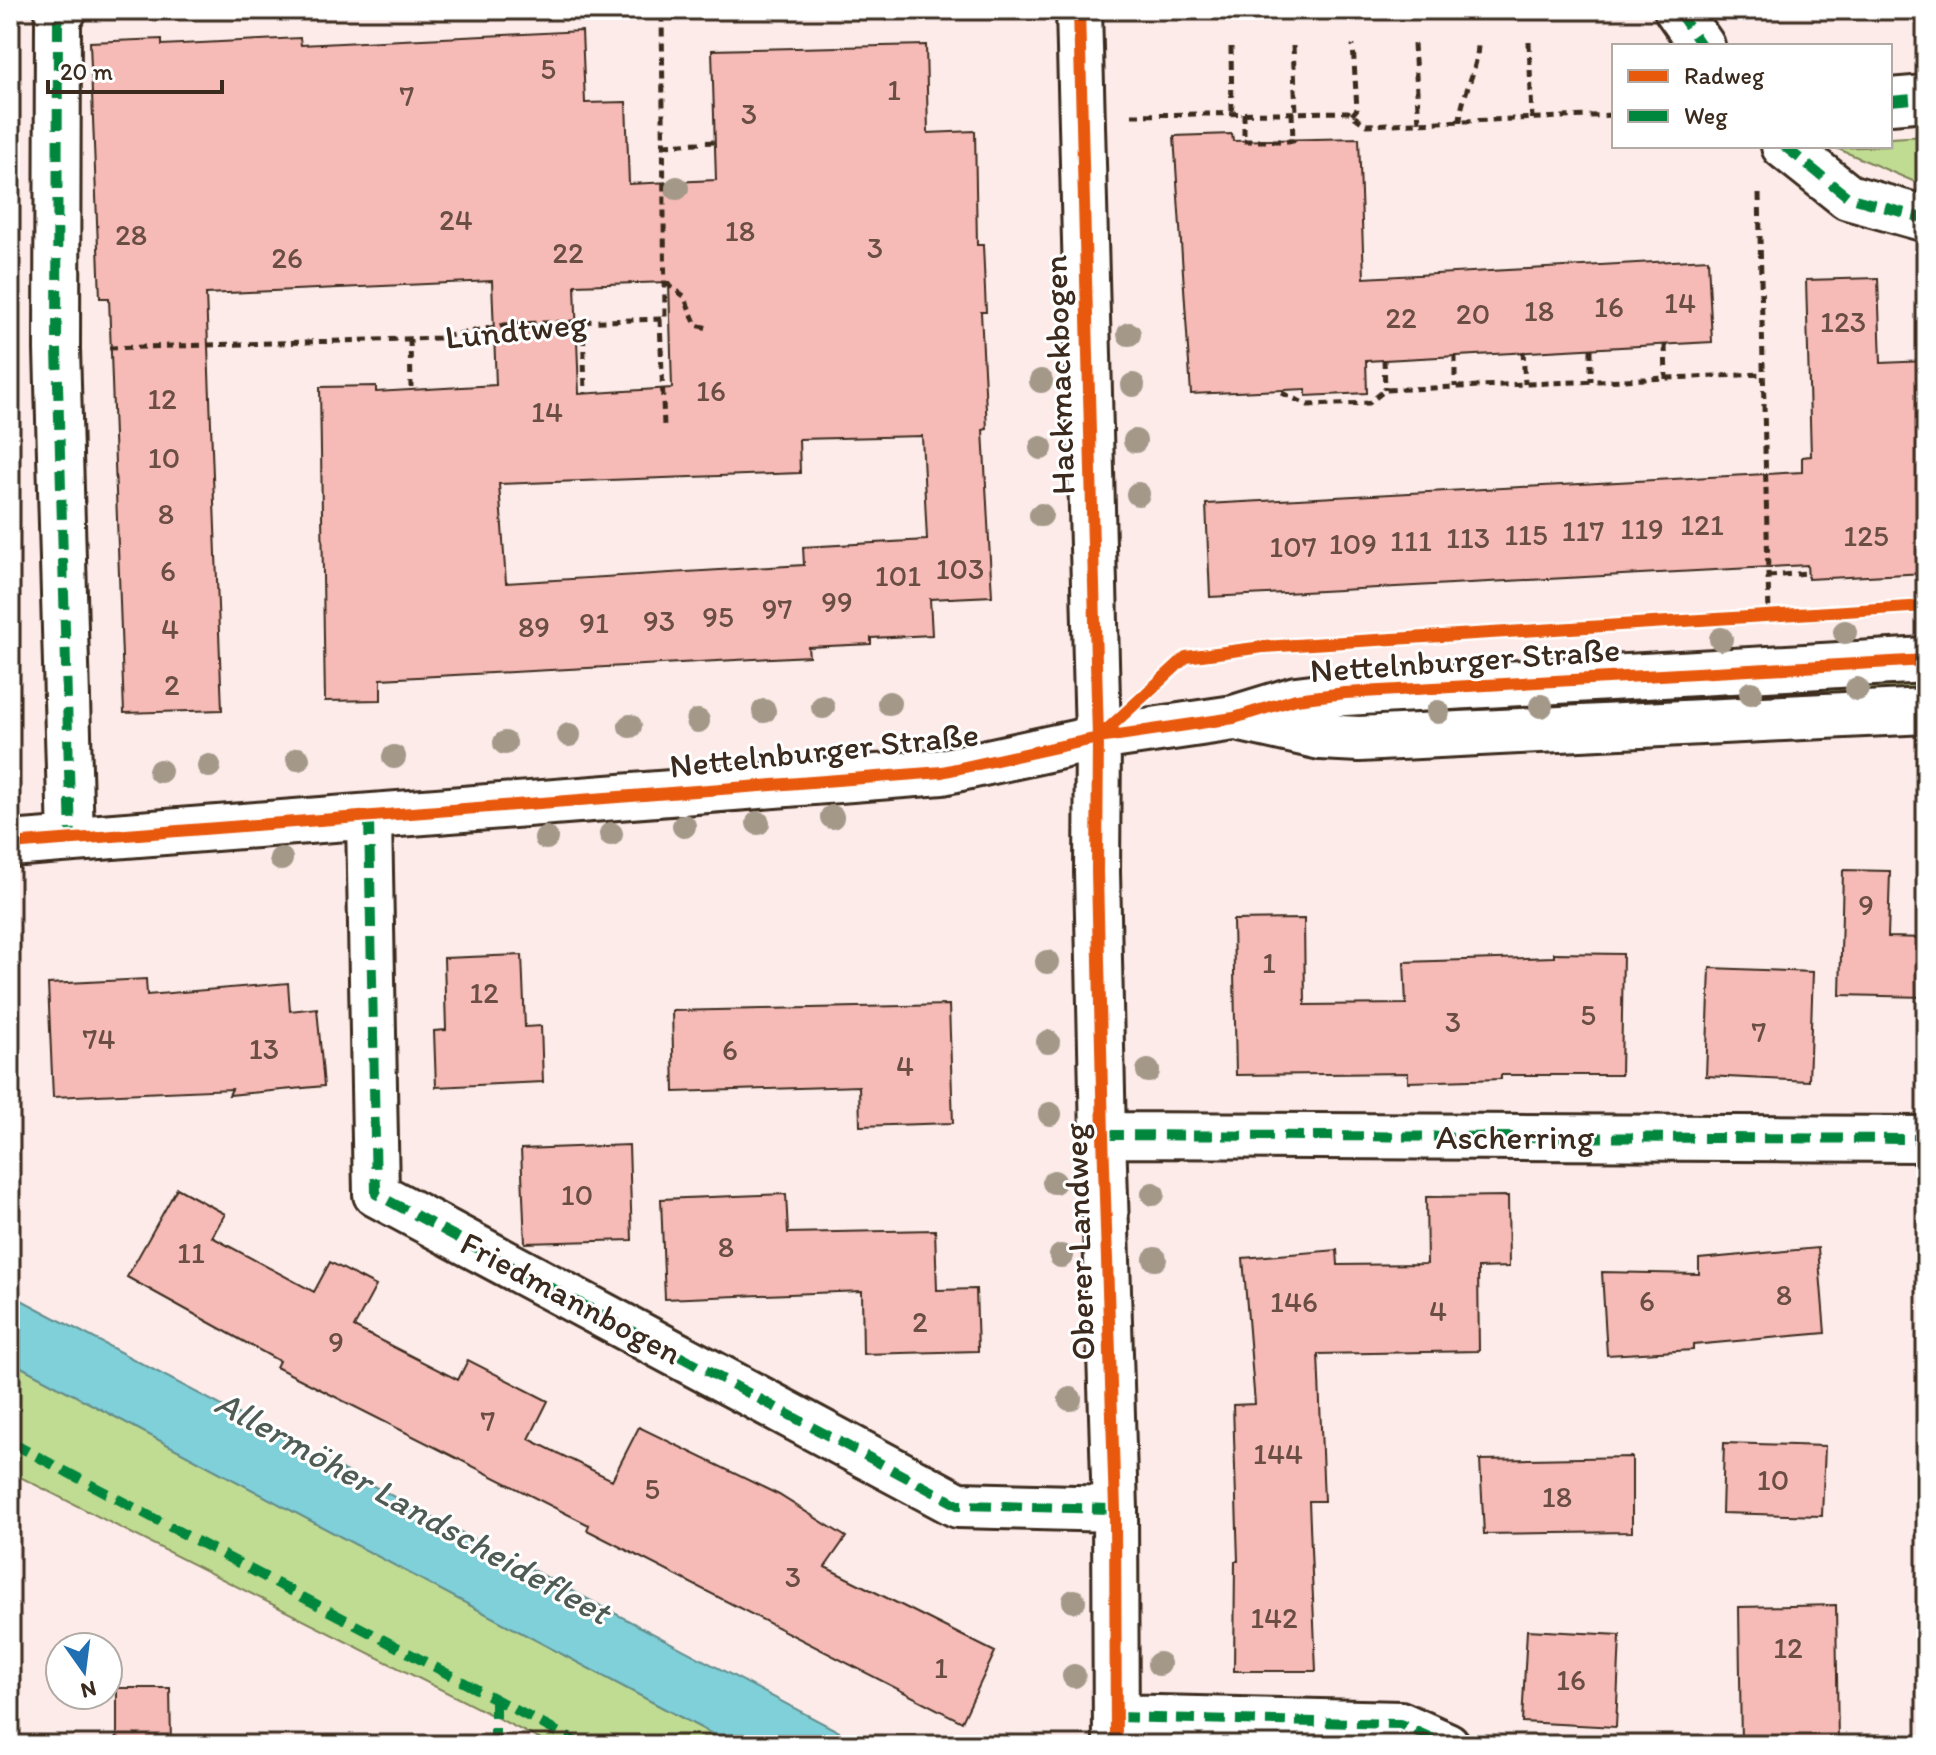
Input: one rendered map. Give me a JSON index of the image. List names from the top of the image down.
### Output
{
  "streets": {
    "street": [
      "Hackmackbogen",
      "Nettelnburger Straße",
      "Ascherring",
      "Oberer Landweg",
      "Friedmannbogen"
    ],
    "path": ["Lundtweg"]
  },
  "crossings": [
    ["Hackmackbogen", "Nettelnburger Straße"],
    ["Hackmackbogen", "Oberer Landweg"],
    ["Nettelnburger Straße", "Oberer Landweg"],
    ["Nettelnburger Straße", "Friedmannbogen"],
    ["Ascherring", "Oberer Landweg"],
    ["Oberer Landweg", "Friedmannbogen"]
  ],
  "water": ["Allermöher Landscheidefleet"],
  "house_numbers": [
    "5",
    "1",
    "7",
    "3",
    "24",
    "18",
    "28",
    "3",
    "22",
    "26",
    "14",
    "16",
    "18",
    "20",
    "22",
    "123",
    "16",
    "12",
    "14",
    "10",
    "8",
    "121",
    "119",
    "117",
    "115",
    "125",
    "113",
    "111",
    "109",
    "107",
    "103",
    "6",
    "101",
    "99",
    "97",
    "95",
    "93",
    "91",
    "89",
    "4",
    "2",
    "9",
    "1",
    "12",
    "5",
    "3",
    "7",
    "74",
    "13",
    "6",
    "4",
    "10",
    "8",
    "11",
    "8",
    "6",
    "146",
    "4",
    "2",
    "9",
    "7",
    "144",
    "10",
    "5",
    "18",
    "3",
    "142",
    "12",
    "1",
    "16"
  ],
  "legend": ["Radweg", "Weg"],
  "scale_bar": "20 m",
  "north": "bottom"
}
